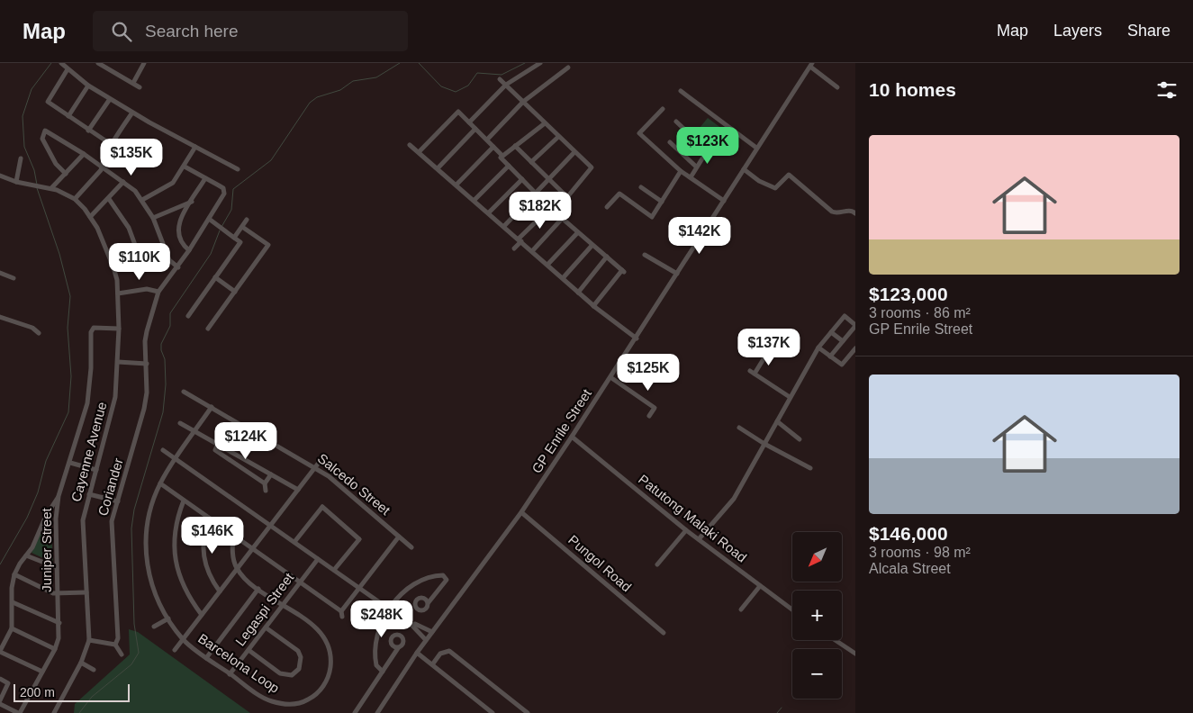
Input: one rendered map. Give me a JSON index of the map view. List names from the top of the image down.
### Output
{
  "streets": {
    "street": [
      "GP Enrile Street",
      "Cayenne Avenue",
      "Salcedo Street",
      "Coriander",
      "Patutong Malaki Road",
      "Juniper Street",
      "Pungol Road",
      "Legaspi Street",
      "Barcelona Loop"
    ]
  },
  "crossings": [
    ["GP Enrile Street", "Patutong Malaki Road"],
    ["GP Enrile Street", "Pungol Road"],
    ["Cayenne Avenue", "Juniper Street"],
    ["Salcedo Street", "Barcelona Loop"],
    ["Legaspi Street", "Barcelona Loop"]
  ],
  "scale_bar": "200 m",
  "north": "bottom left",
  "page": {
    "header": "Map",
    "search": "Search here",
    "nav": ["Map", "Layers", "Share"],
    "heading": "10 homes",
    "list": [
      {
        "name": "$123,000",
        "note": "3 rooms · 86 m² · GP Enrile Street"
      },
      {
        "name": "$146,000",
        "note": "3 rooms · 98 m² · Alcala Street"
      }
    ],
    "price": [
      "$123K",
      "$135K",
      "$182K",
      "$142K",
      "$110K",
      "$137K",
      "$125K",
      "$124K",
      "$146K",
      "$248K"
    ],
    "map_buttons": ["+", "−"],
    "scale": "200 m"
  }
}
